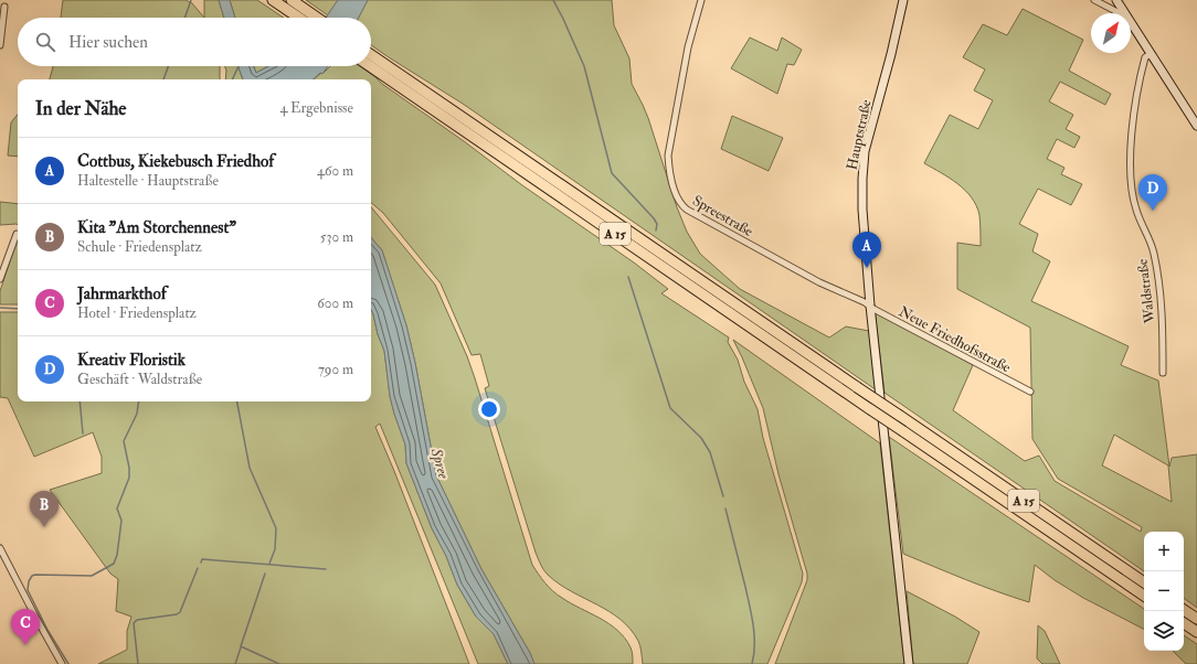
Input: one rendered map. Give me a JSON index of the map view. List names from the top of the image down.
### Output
{
  "streets": {
    "highway": ["A 15"],
    "street": [
      "Hauptstraße",
      "Spreestraße",
      "Waldstraße",
      "Neue Friedhofsstraße"
    ]
  },
  "crossings": [
    ["Hauptstraße", "Spreestraße"],
    ["Hauptstraße", "Neue Friedhofsstraße"],
    ["Spreestraße", "Neue Friedhofsstraße"]
  ],
  "water": ["Spree"],
  "north": "top right",
  "page": {
    "search": "Hier suchen",
    "heading": ["In der Nähe", "4 Ergebnisse"],
    "list": [
      {
        "mark": "A",
        "name": "Cottbus, Kiekebusch Friedhof",
        "note": "Haltestelle · Hauptstraße",
        "value": "460 m"
      },
      {
        "mark": "B",
        "name": "Kita \"Am Storchennest\"",
        "note": "Schule · Friedensplatz",
        "value": "530 m"
      },
      {
        "mark": "C",
        "name": "Jahrmarkthof",
        "note": "Hotel · Friedensplatz",
        "value": "600 m"
      },
      {
        "mark": "D",
        "name": "Kreativ Floristik",
        "note": "Geschäft · Waldstraße",
        "value": "790 m"
      }
    ],
    "pins": [
      "D",
      "A",
      "B",
      "C"
    ],
    "map_buttons": ["+", "−"]
  }
}
